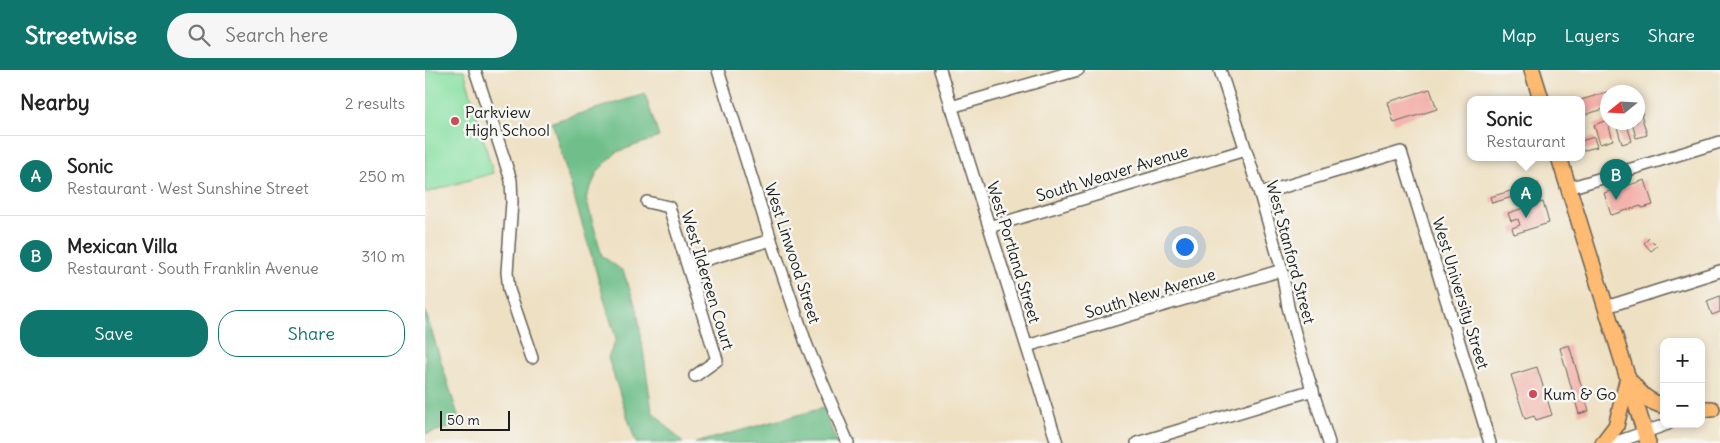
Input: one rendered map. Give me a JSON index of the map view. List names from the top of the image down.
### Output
{
  "streets": {
    "street": [
      "South Weaver Avenue",
      "West Portland Street",
      "West Stanford Street",
      "West Linwood Street",
      "West Ildereen Court",
      "South New Avenue",
      "West University Street"
    ]
  },
  "crossings": [
    ["South Weaver Avenue", "West Portland Street"],
    ["South Weaver Avenue", "West Stanford Street"],
    ["West Portland Street", "South New Avenue"],
    ["West Stanford Street", "South New Avenue"],
    ["West Stanford Street", "West University Street"]
  ],
  "places": ["Parkview High School", "Kum & Go"],
  "scale_bar": "50 m",
  "north": "left",
  "page": {
    "header": "Streetwise",
    "search": "Search here",
    "nav": ["Map", "Layers", "Share"],
    "heading": ["Nearby", "2 results"],
    "popup": ["Sonic", "Restaurant"],
    "list": [
      {
        "mark": "A",
        "name": "Sonic",
        "note": "Restaurant · West Sunshine Street",
        "value": "250 m"
      },
      {
        "mark": "B",
        "name": "Mexican Villa",
        "note": "Restaurant · South Franklin Avenue",
        "value": "310 m"
      }
    ],
    "pins": ["B", "A"],
    "buttons": ["Save", "Share"],
    "map_buttons": ["+", "−"],
    "scale": "50 m"
  }
}
